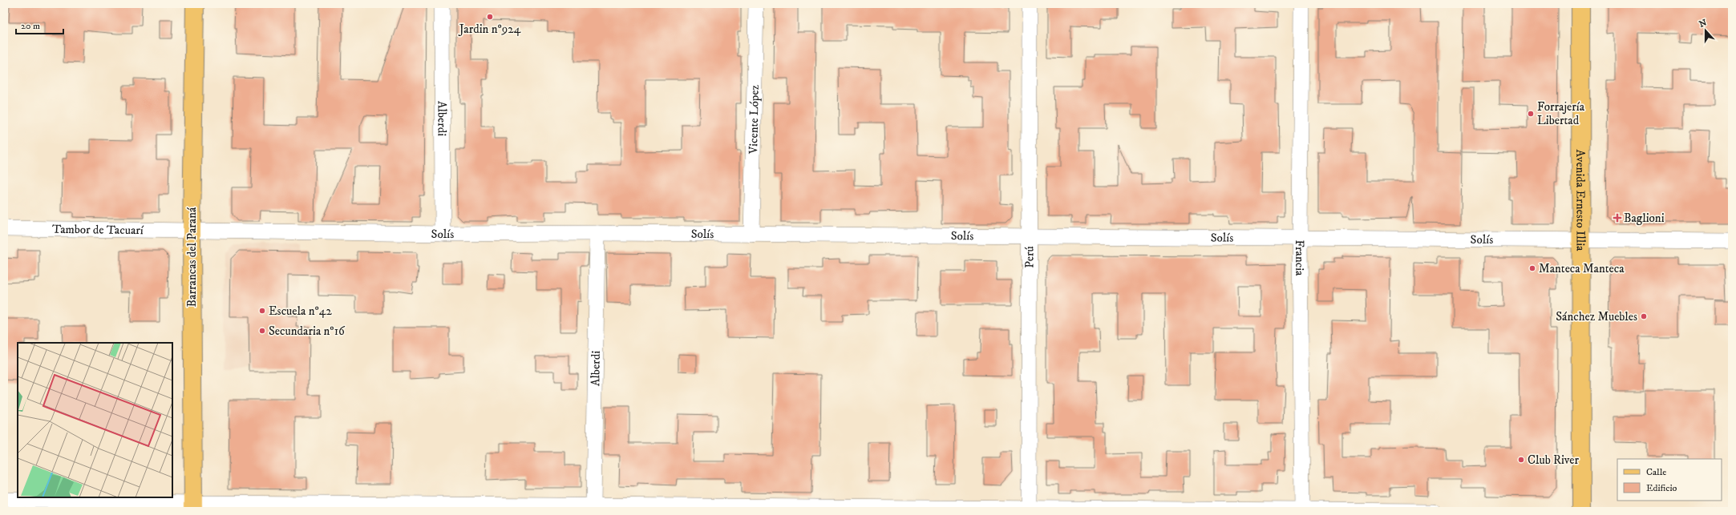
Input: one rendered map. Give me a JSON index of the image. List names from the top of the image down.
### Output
{
  "streets": {
    "main road": ["Avenida Ernesto Illia", "Barrancas del Paraná"],
    "street": [
      "Alberdi",
      "Vicente López",
      "Tambor de Tacuarí",
      "Solís",
      "Perú",
      "Francia"
    ]
  },
  "crossings": [
    ["Alberdi", "Solís"],
    ["Vicente López", "Solís"],
    ["Avenida Ernesto Illia", "Solís"],
    ["Tambor de Tacuarí", "Solís"],
    ["Tambor de Tacuarí", "Barrancas del Paraná"],
    ["Solís", "Barrancas del Paraná"],
    ["Solís", "Perú"],
    ["Solís", "Francia"]
  ],
  "places": {
    "other": [
      "Jardin nº924",
      "Forrajería Libertad",
      "Manteca Manteca",
      "Escuela nº42",
      "Sánchez Muebles",
      "Secundaria nº16",
      "Club River"
    ],
    "health": ["Baglioni"]
  },
  "legend": ["Calle", "Edificio"],
  "scale_bar": "20 m",
  "north": "top"
}
